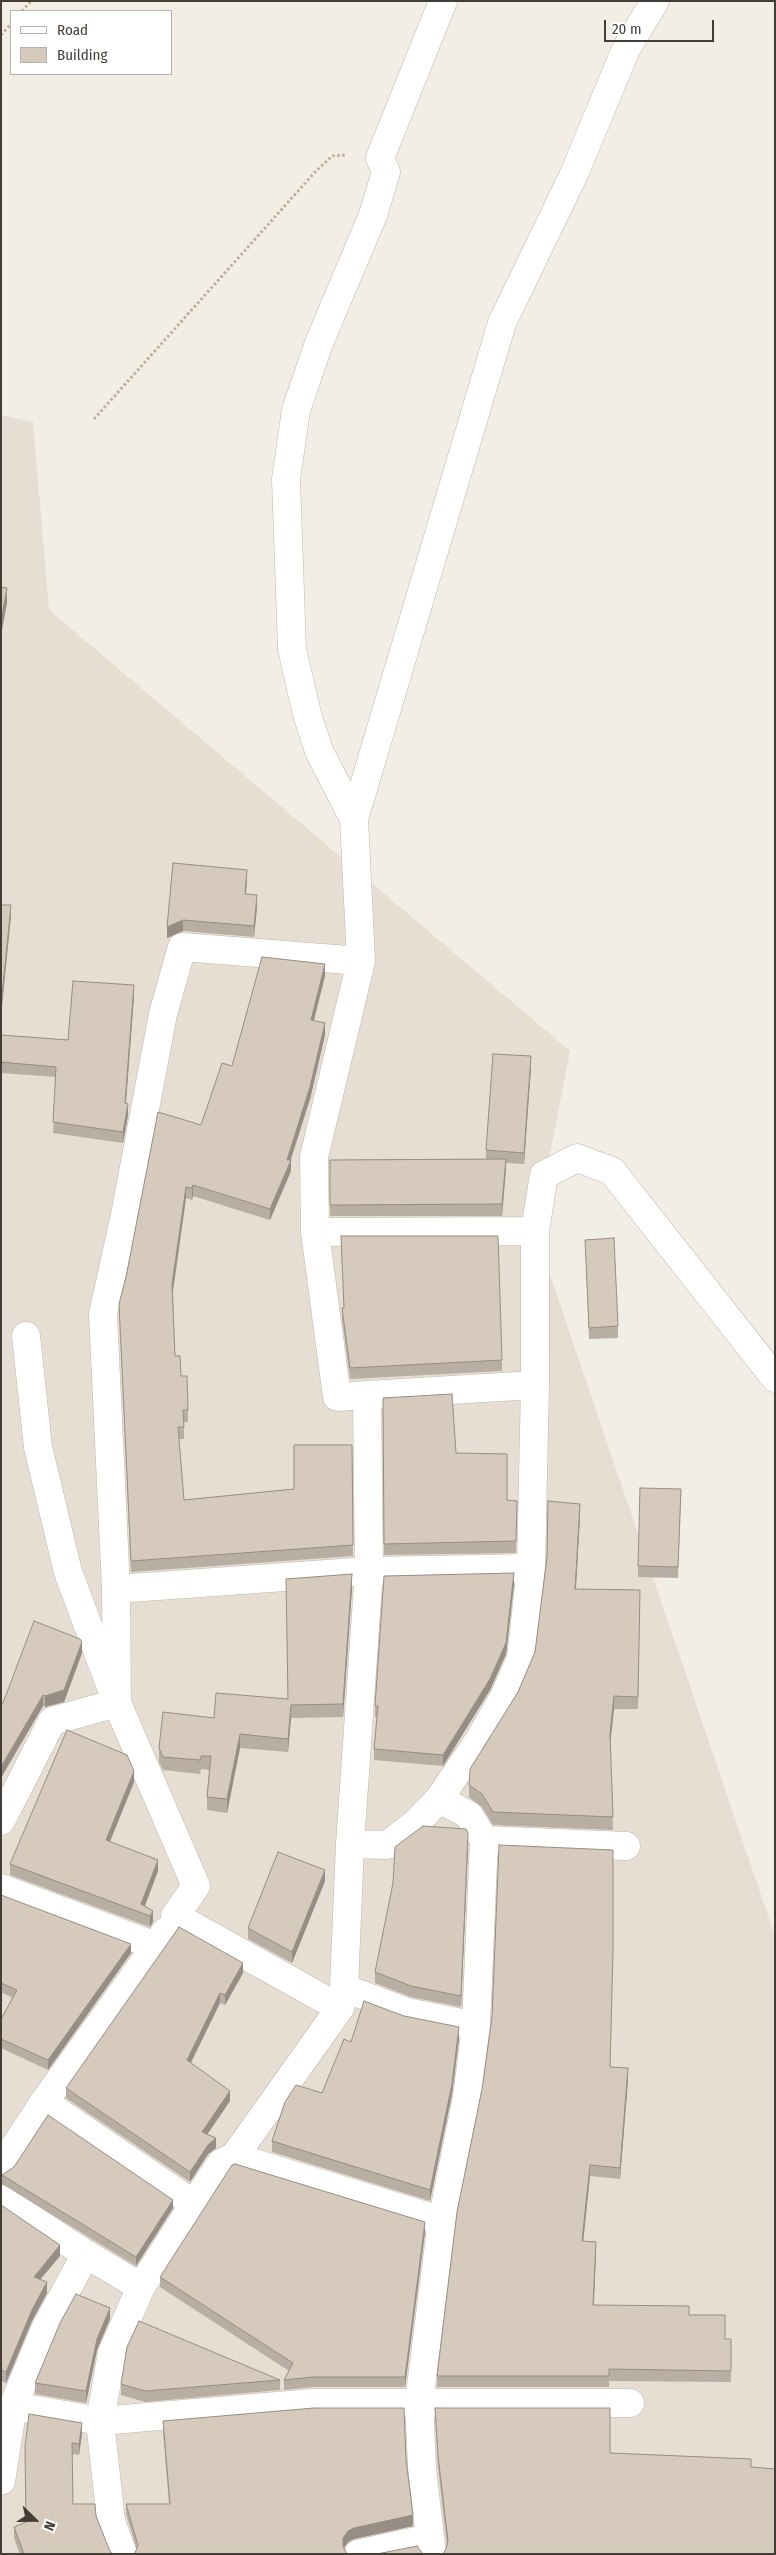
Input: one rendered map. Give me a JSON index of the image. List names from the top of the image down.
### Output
{
  "legend": ["Road", "Building"],
  "scale_bar": "20 m",
  "north": "right"
}
